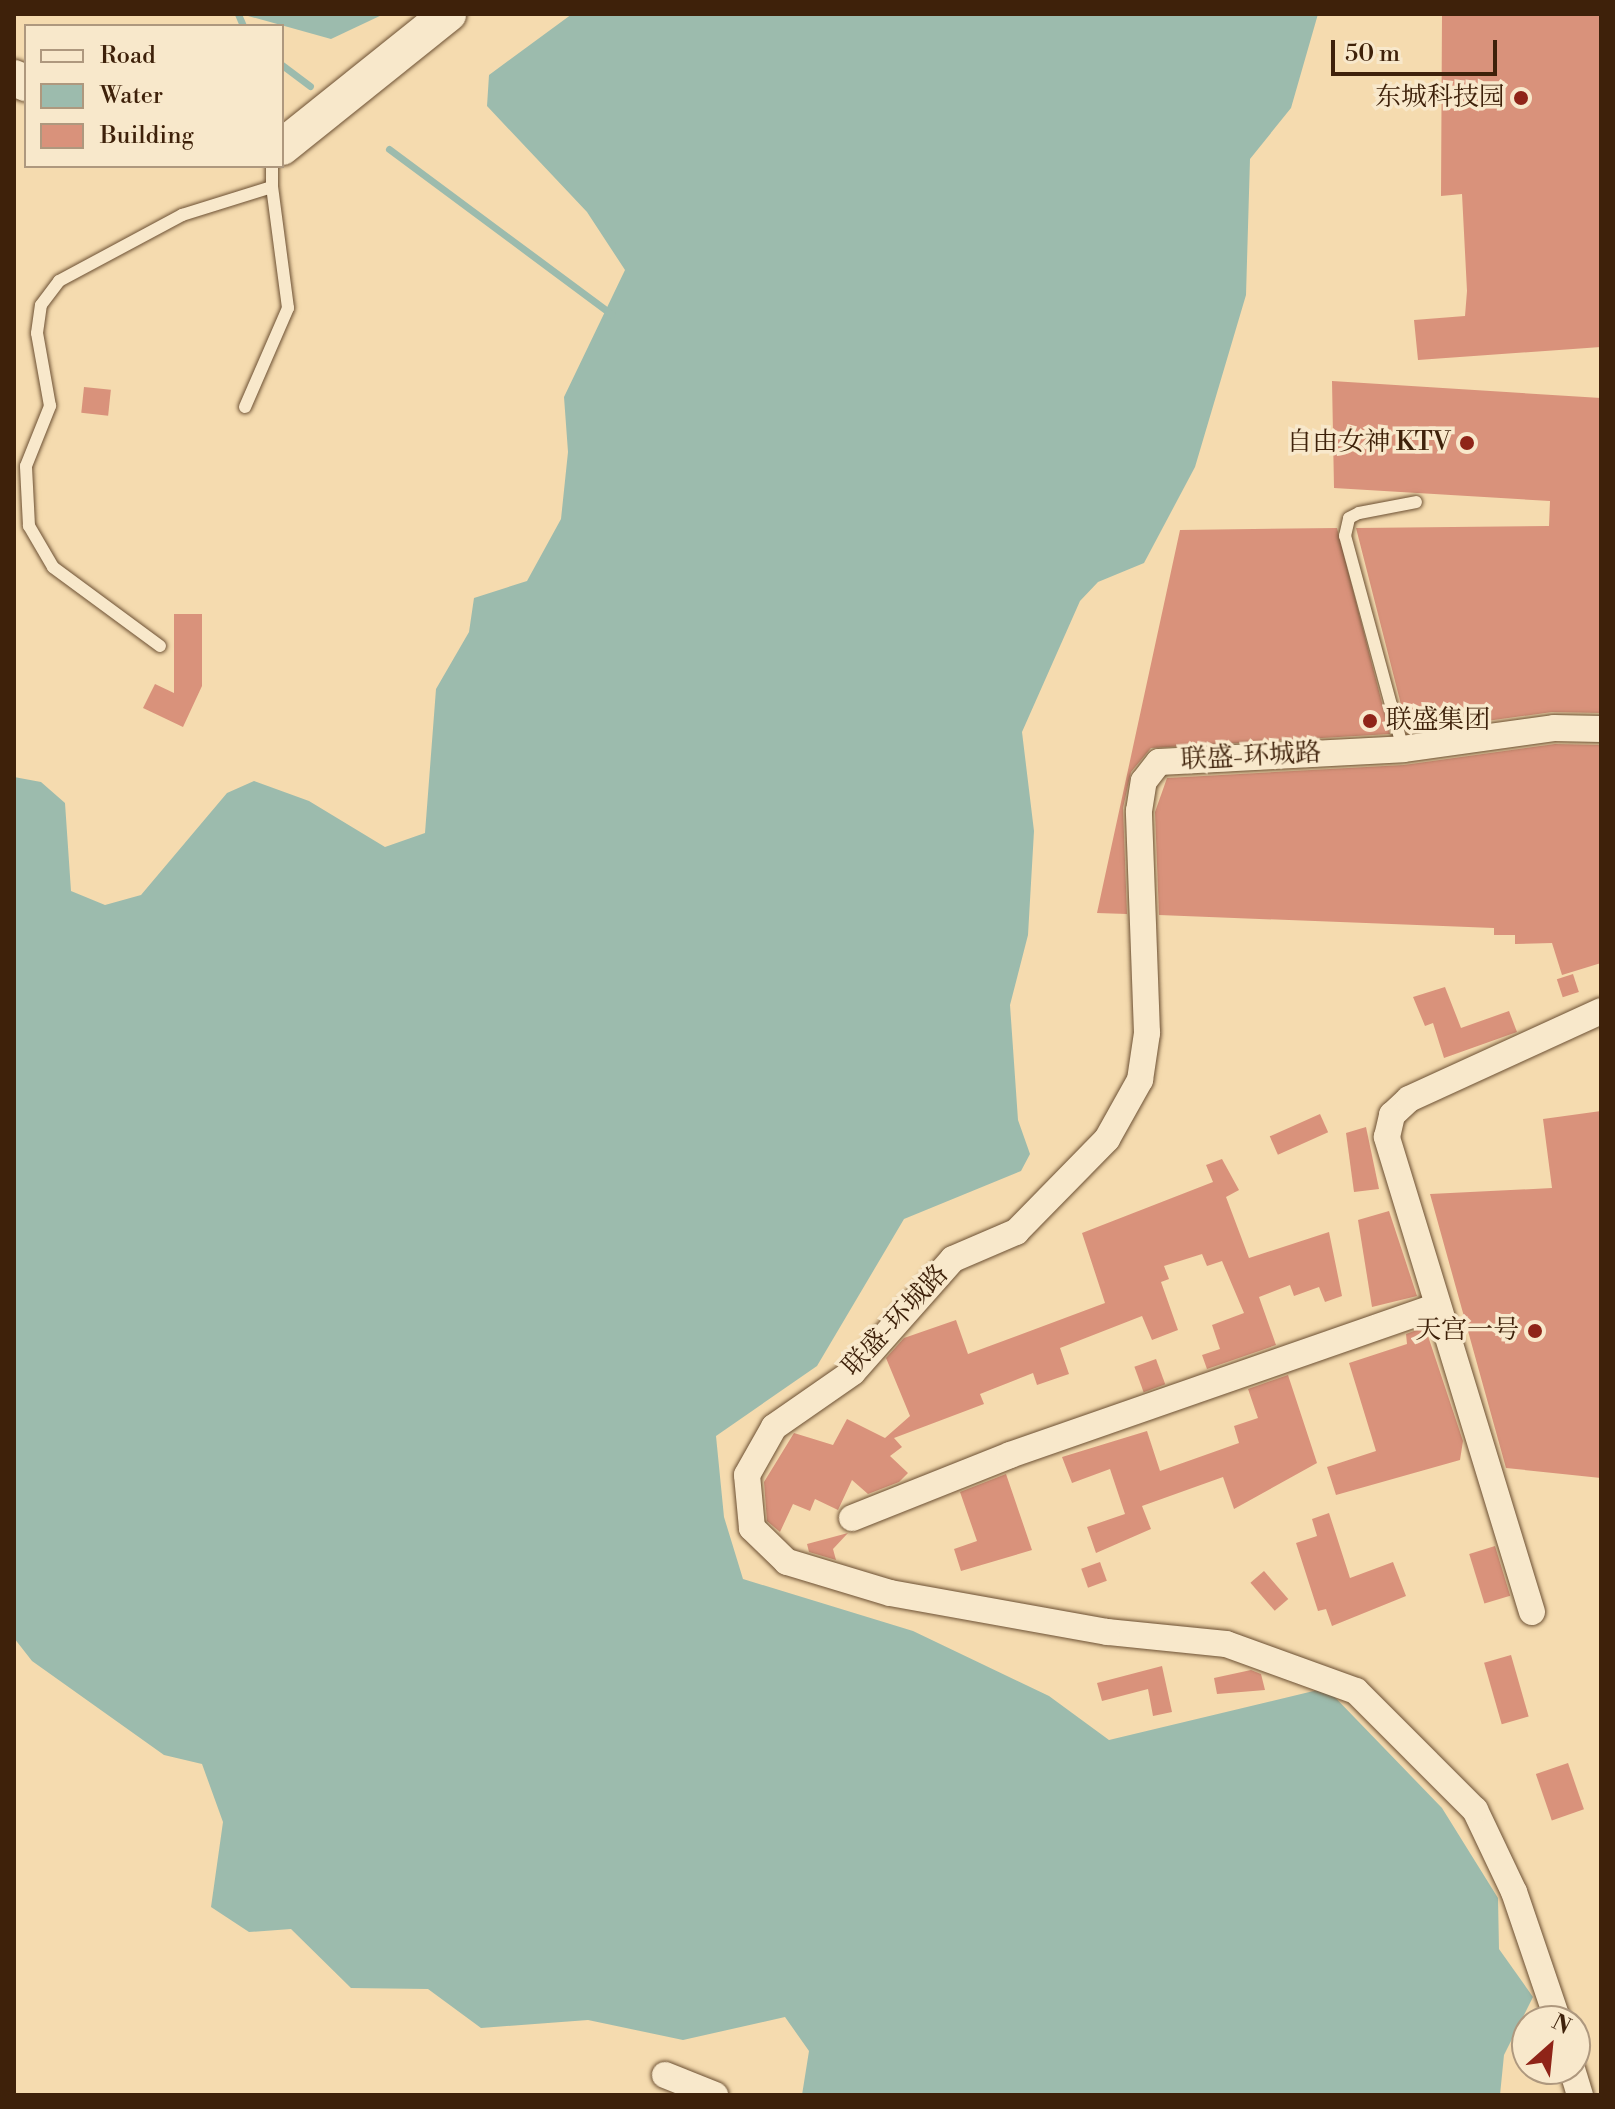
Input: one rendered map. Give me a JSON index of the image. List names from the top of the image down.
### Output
{
  "streets": {
    "street": ["联盛-环城路"]
  },
  "places": [
    "东城科技园",
    "自由女神 KTV",
    "联盛集团",
    "天宫一号"
  ],
  "legend": ["Road", "Water", "Building"],
  "scale_bar": "50 m",
  "north": "top right"
}
